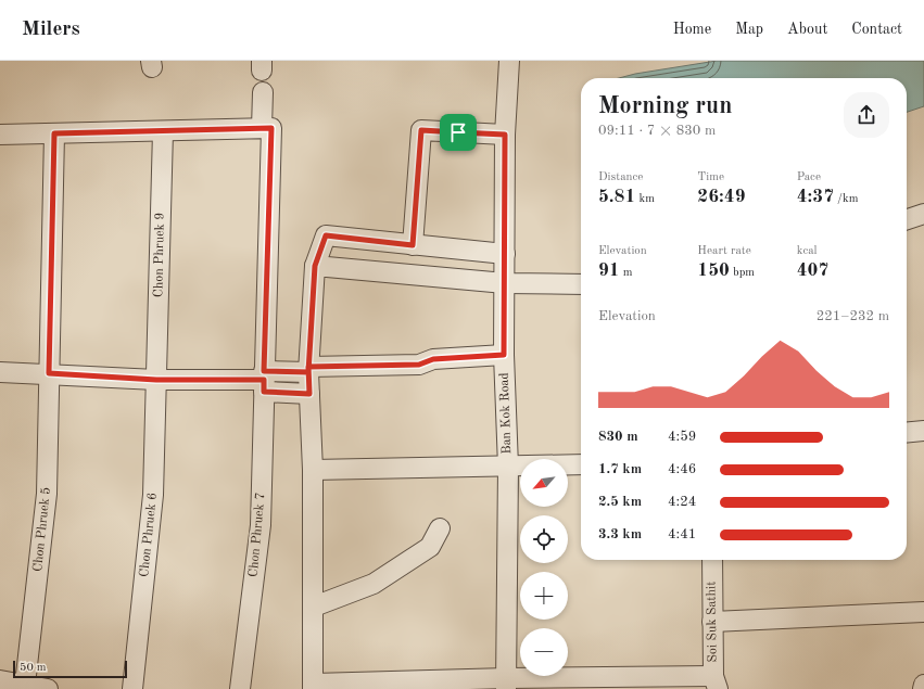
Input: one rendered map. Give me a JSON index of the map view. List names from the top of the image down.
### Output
{
  "streets": {
    "street": [
      "Chon Phruek 9",
      "Ban Kok Road",
      "Chon Phruek 5",
      "Chon Phruek 6",
      "Chon Phruek 7",
      "Soi Suk Sathit"
    ]
  },
  "crossings": [
    ["Chon Phruek 9", "Chon Phruek 6"]
  ],
  "scale_bar": "50 m",
  "north": "bottom left",
  "page": {
    "header": "Milers",
    "nav": [
      "Home",
      "Map",
      "About",
      "Contact"
    ],
    "heading": ["Morning run", "09:11 · 7 × 830 m"],
    "stats": [
      ["Distance", "5.81 km"],
      ["Time", "26:49"],
      ["Pace", "4:37 /km"],
      ["Elevation", "91 m"],
      ["Heart rate", "150 bpm"],
      ["kcal", "407"]
    ],
    "chart": ["Elevation", "221–232 m"],
    "list": [
      {
        "name": "830 m",
        "note": "4:59"
      },
      {
        "name": "1.7 km",
        "note": "4:46"
      },
      {
        "name": "2.5 km",
        "note": "4:24"
      },
      {
        "name": "3.3 km",
        "note": "4:41"
      }
    ],
    "map_buttons": ["+", "−"],
    "scale": "50 m"
  }
}
